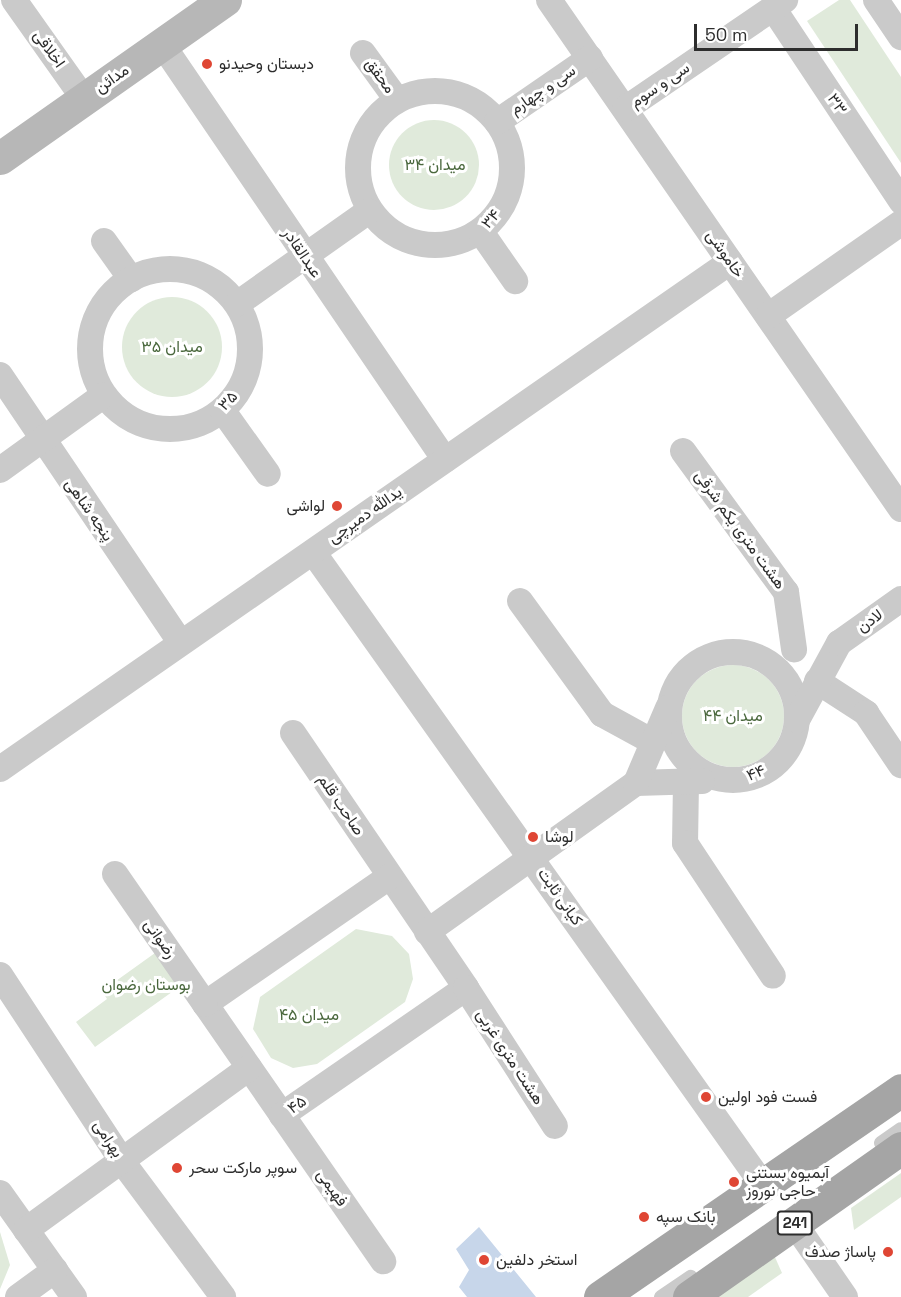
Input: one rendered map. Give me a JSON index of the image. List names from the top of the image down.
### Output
{
  "streets": {
    "main road": ["مدائن", "241"],
    "street": [
      "اخلاقی",
      "محقق",
      "سی و سوم",
      "سی و چهارم",
      "۳۳",
      "۳۴",
      "عبدالقادر",
      "خاموشی",
      "۳۵",
      "پنجه شاهی",
      "یدالله دمیرچی",
      "هشت متری یکم شرقی",
      "لادن",
      "۴۴",
      "صاحب قلم",
      "کیانی ثابت",
      "رضوانی",
      "هشت متری غربی",
      "۴۵",
      "بهرامی",
      "فهیمی"
    ]
  },
  "crossings": [
    ["اخلاقی", "مدائن"],
    ["محقق", "سی و چهارم"],
    ["محقق", "۳۴"],
    ["مدائن", "عبدالقادر"],
    ["سی و سوم", "۳۳"],
    ["سی و سوم", "خاموشی"],
    ["سی و چهارم", "۳۴"],
    ["سی و چهارم", "خاموشی"],
    ["عبدالقادر", "یدالله دمیرچی"],
    ["خاموشی", "یدالله دمیرچی"],
    ["پنجه شاهی", "یدالله دمیرچی"],
    ["یدالله دمیرچی", "کیانی ثابت"],
    ["لادن", "۴۴"],
    ["رضوانی", "۴۵"],
    ["هشت متری غربی", "۴۵"],
    ["۴۵", "فهیمی"]
  ],
  "parks": [
    "میدان ۳۴",
    "میدان ۳۵",
    "میدان ۴۴",
    "بوستان رضوان",
    "میدان ۴۵"
  ],
  "places": [
    "دبستان وحیدنو",
    "لواشی",
    "لوشا",
    "فست فود اولین",
    "سوپر مارکت سحر",
    "آبمیوه بستنی حاجی نوروز",
    "بانک سپه",
    "پاساژ صدف",
    "استخر دلفین"
  ],
  "scale_bar": "50 m"
}
